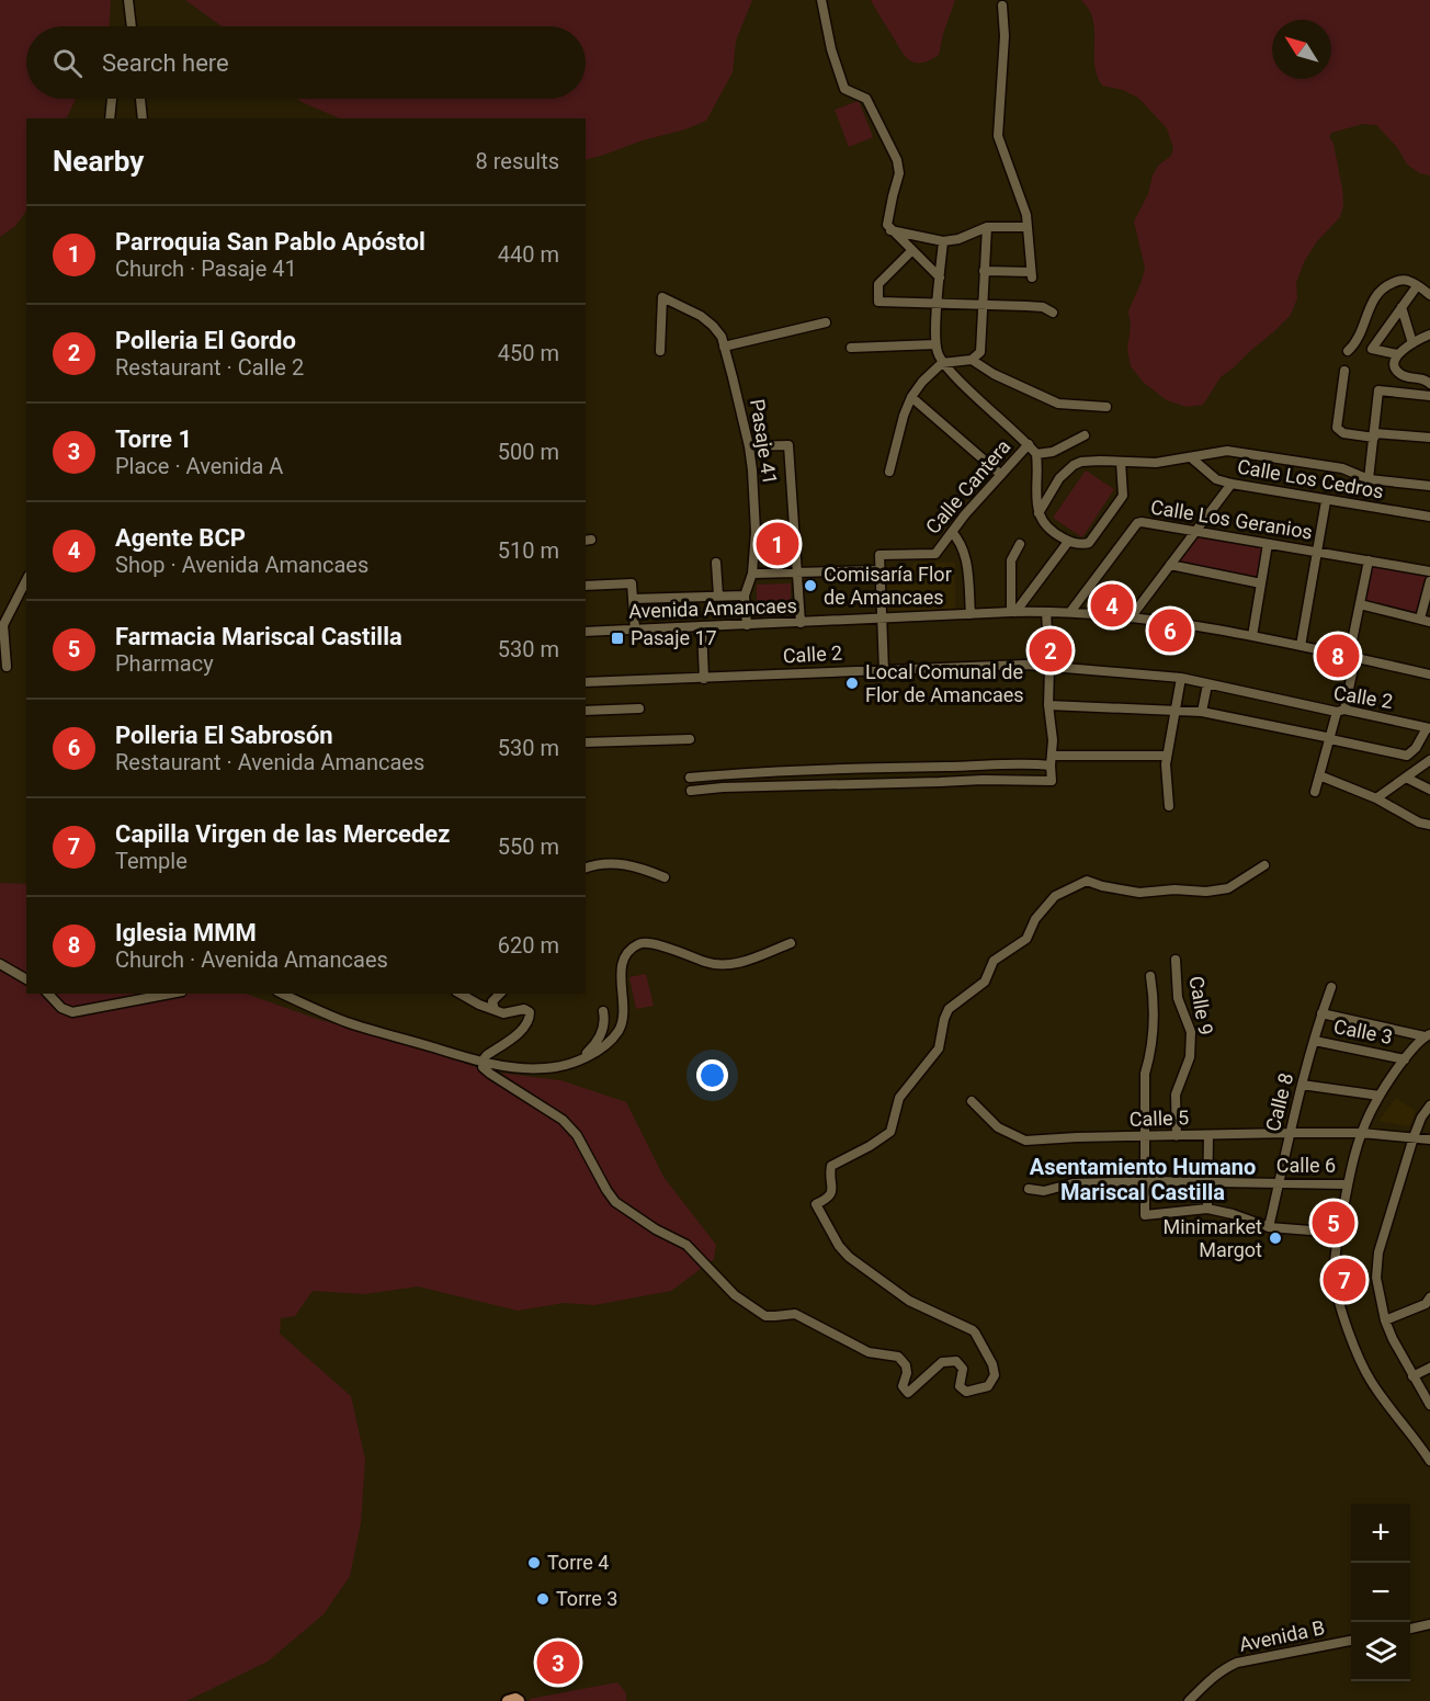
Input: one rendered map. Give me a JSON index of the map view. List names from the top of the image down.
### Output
{
  "streets": {
    "street": [
      "Pasaje 41",
      "Calle Los Cedros",
      "Calle Cantera",
      "Calle Los Geranios",
      "Avenida Amancaes",
      "Calle 2",
      "Calle 9",
      "Calle 3",
      "Calle 8",
      "Calle 5",
      "Calle 6",
      "Avenida B"
    ]
  },
  "crossings": [
    ["Pasaje 41", "Avenida Amancaes"],
    ["Calle Los Geranios", "Avenida Amancaes"],
    ["Calle 9", "Calle 5"],
    ["Calle 3", "Calle 8"],
    ["Calle 8", "Calle 5"],
    ["Calle 8", "Calle 6"]
  ],
  "districts": ["Asentamiento Humano Mariscal Castilla"],
  "places": {
    "other": [
      "Comisaría Flor de Amancaes",
      "Local Comunal de Flor de Amancaes",
      "Minimarket Margot",
      "Torre 4",
      "Torre 3"
    ],
    "transit": ["Pasaje 17"]
  },
  "north": "top left",
  "page": {
    "search": "Search here",
    "heading": ["Nearby", "8 results"],
    "list": [
      {
        "mark": "1",
        "name": "Parroquia San Pablo Apóstol",
        "note": "Church · Pasaje 41",
        "value": "440 m"
      },
      {
        "mark": "2",
        "name": "Polleria El Gordo",
        "note": "Restaurant · Calle 2",
        "value": "450 m"
      },
      {
        "mark": "3",
        "name": "Torre 1",
        "note": "Place · Avenida A",
        "value": "500 m"
      },
      {
        "mark": "4",
        "name": "Agente BCP",
        "note": "Shop · Avenida Amancaes",
        "value": "510 m"
      },
      {
        "mark": "5",
        "name": "Farmacia Mariscal Castilla",
        "note": "Pharmacy",
        "value": "530 m"
      },
      {
        "mark": "6",
        "name": "Polleria El Sabrosón",
        "note": "Restaurant · Avenida Amancaes",
        "value": "530 m"
      },
      {
        "mark": "7",
        "name": "Capilla Virgen de las Mercedez",
        "note": "Temple",
        "value": "550 m"
      },
      {
        "mark": "8",
        "name": "Iglesia MMM",
        "note": "Church · Avenida Amancaes",
        "value": "620 m"
      }
    ],
    "pins": [
      "1",
      "4",
      "6",
      "2",
      "8",
      "5",
      "7",
      "3"
    ],
    "map_buttons": ["+", "−"]
  }
}
